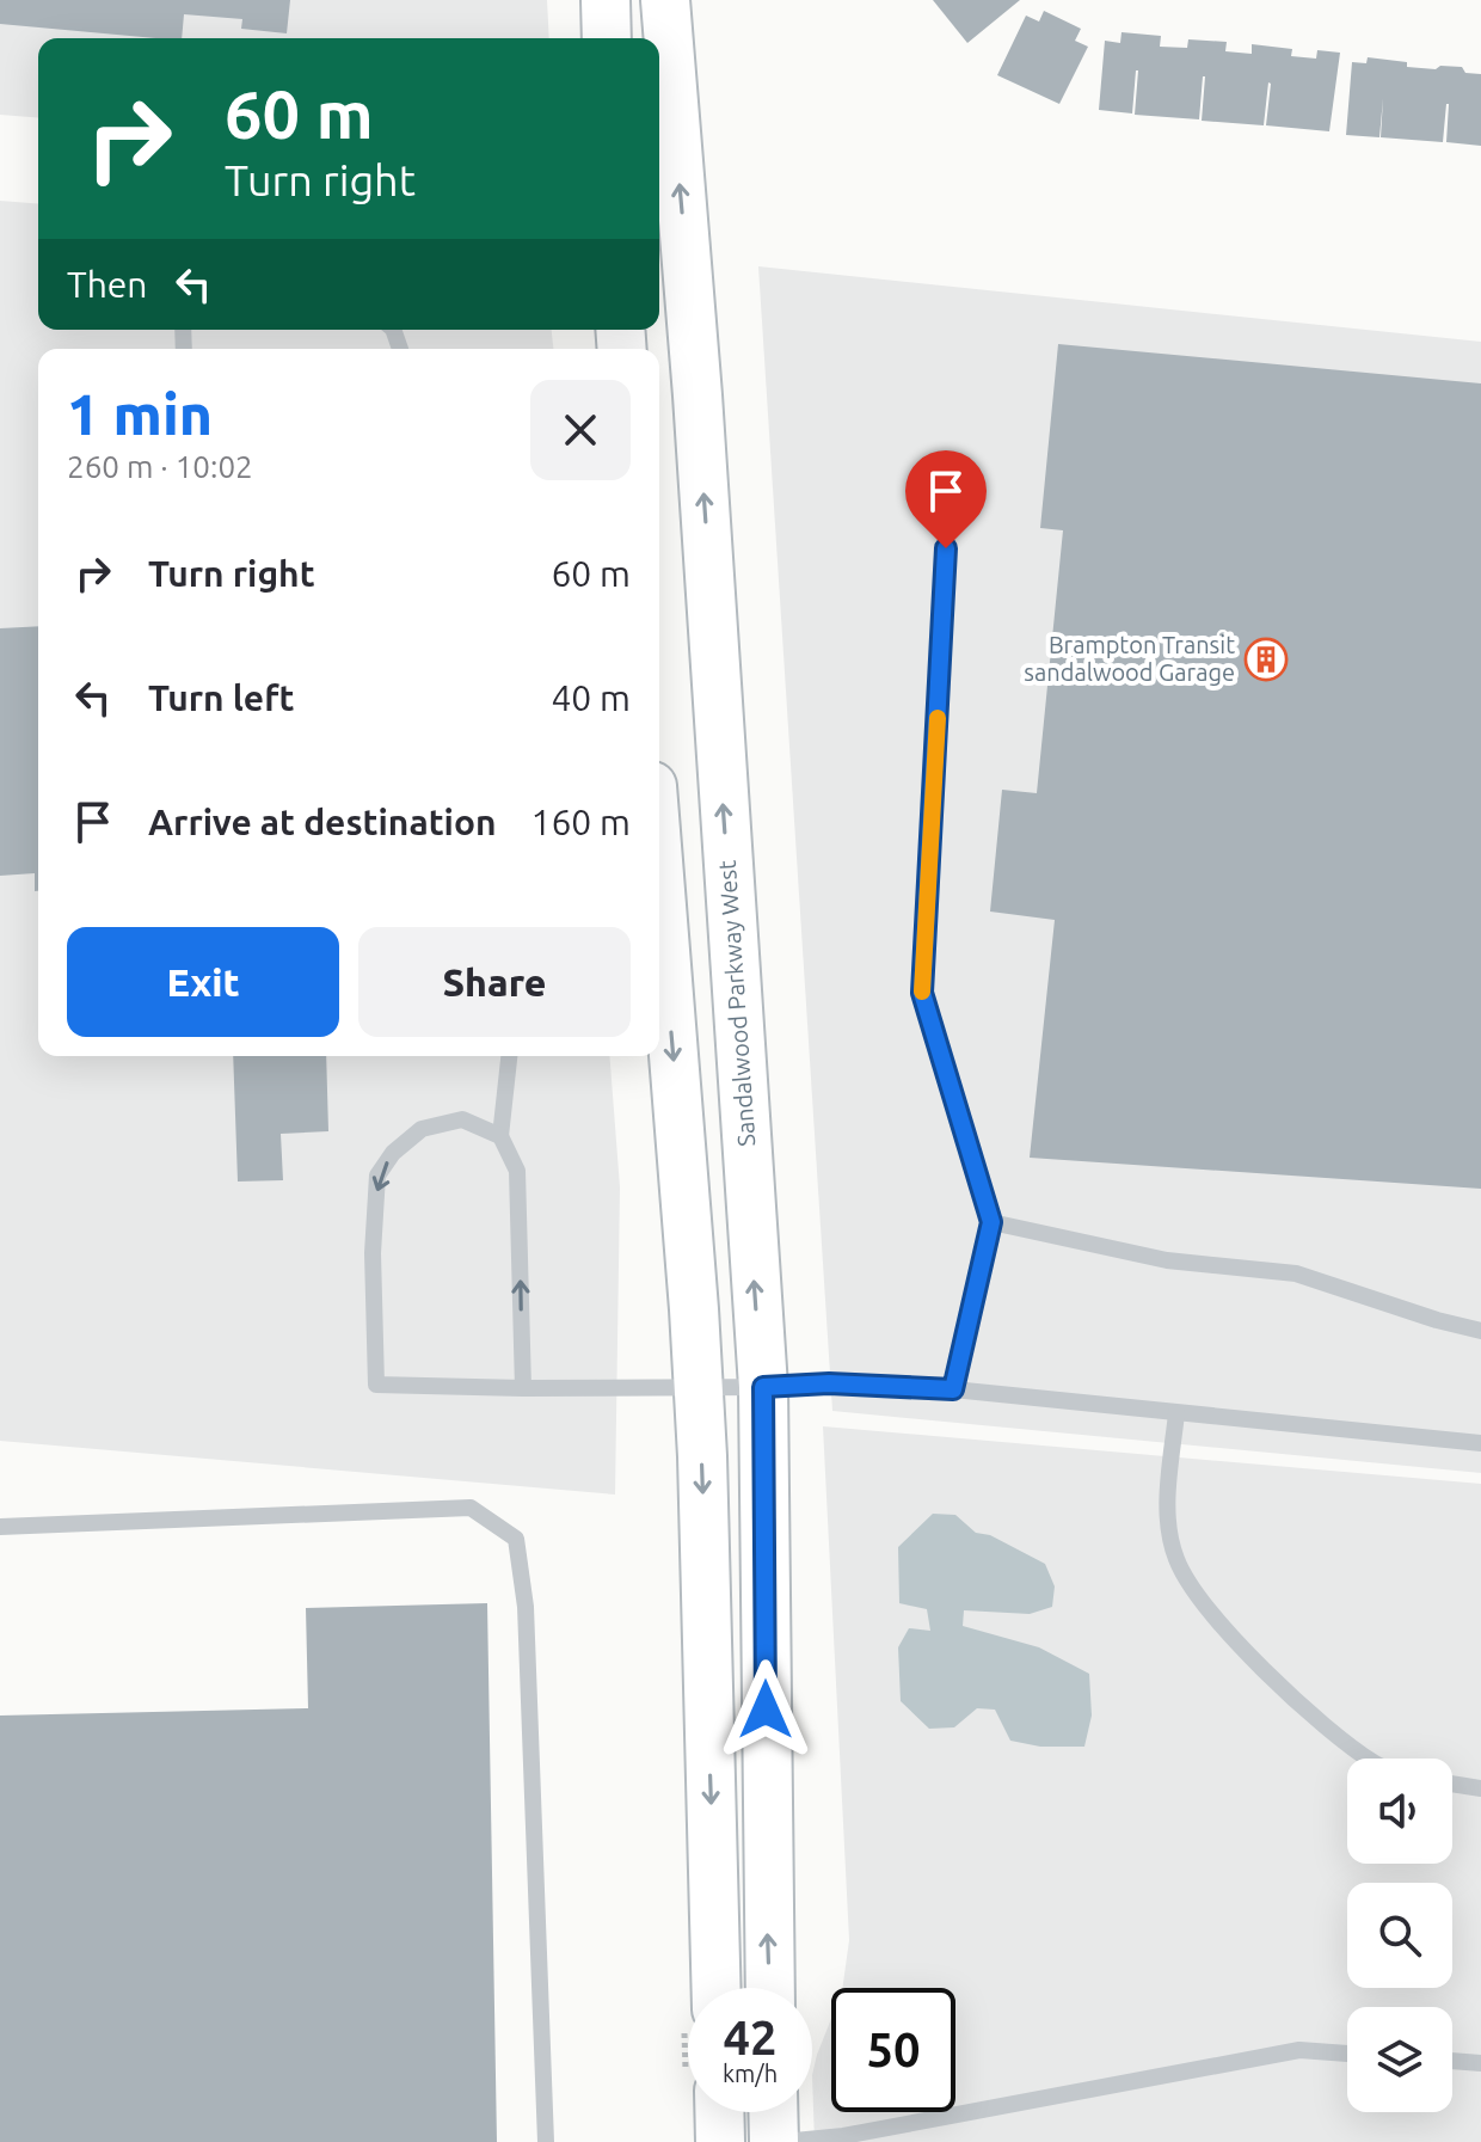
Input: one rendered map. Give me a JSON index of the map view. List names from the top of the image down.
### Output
{
  "streets": {
    "main road": ["Sandalwood Parkway West"]
  },
  "places": {
    "building": ["Brampton Transit sandalwood Garage"]
  },
  "page": {
    "turn": ["60 m", "Turn right"],
    "then": "Then",
    "heading": ["1 min", "260 m · 10:02"],
    "list": [
      {
        "name": "Turn right",
        "value": "60 m"
      },
      {
        "name": "Turn left",
        "value": "40 m"
      },
      {
        "name": "Arrive at destination",
        "value": "160 m"
      }
    ],
    "buttons": ["Exit", "Share"],
    "speed": "42 km/h",
    "limit": "50"
  }
}
